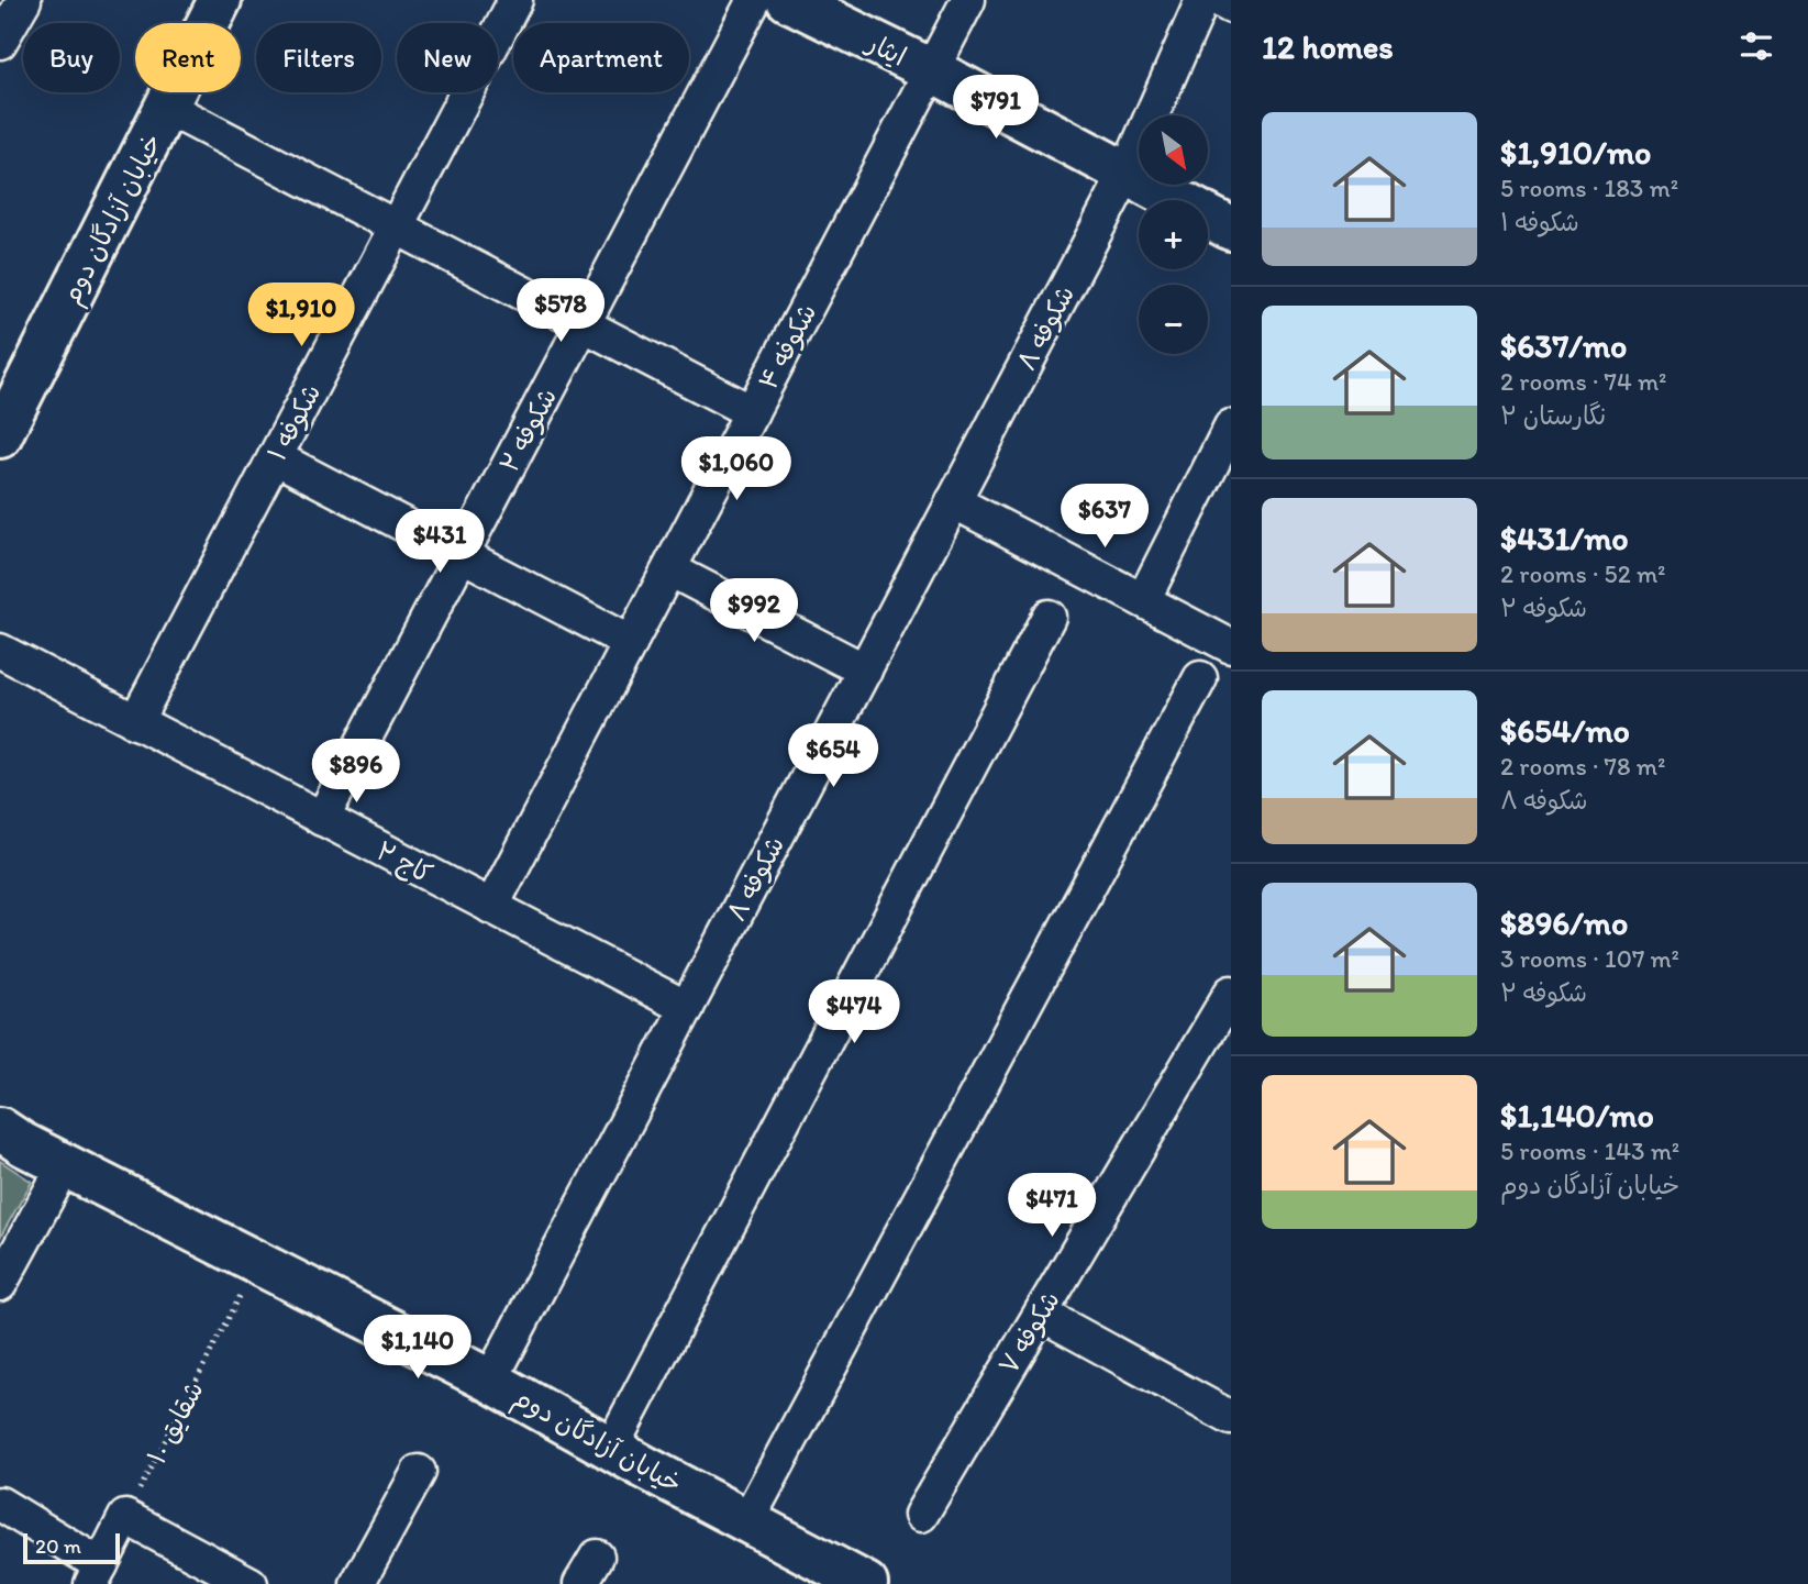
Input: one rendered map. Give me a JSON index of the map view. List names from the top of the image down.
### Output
{
  "streets": {
    "street": [
      "ایثار",
      "خیابان آزادگان دوم",
      "شکوفه ۸",
      "شکوفه ۴",
      "شکوفه ۱",
      "شکوفه ۲",
      "کاج ۲",
      "شکوفه ۷"
    ],
    "path": ["شقایق ۱۰"]
  },
  "crossings": [
    ["ایثار", "شکوفه ۸"],
    ["ایثار", "شکوفه ۴"],
    ["خیابان آزادگان دوم", "شکوفه ۸"],
    ["خیابان آزادگان دوم", "شقایق ۱۰"],
    ["شکوفه ۸", "کاج ۲"],
    ["شکوفه ۴", "کاج ۲"],
    ["شکوفه ۱", "کاج ۲"],
    ["شکوفه ۲", "کاج ۲"]
  ],
  "scale_bar": "20 m",
  "north": "bottom right",
  "page": {
    "heading": "12 homes",
    "chip": [
      "Buy",
      "Rent",
      "Filters",
      "New",
      "Apartment"
    ],
    "price": [
      "$791",
      "$578",
      "$1,910",
      "$1,060",
      "$637",
      "$431",
      "$992",
      "$654",
      "$896",
      "$474",
      "$471",
      "$1,140"
    ],
    "list": [
      {
        "name": "$1,910/mo",
        "note": "5 rooms · 183 m² · شکوفه ۱"
      },
      {
        "name": "$637/mo",
        "note": "2 rooms · 74 m² · نگارستان ۲"
      },
      {
        "name": "$431/mo",
        "note": "2 rooms · 52 m² · شکوفه ۲"
      },
      {
        "name": "$654/mo",
        "note": "2 rooms · 78 m² · شکوفه ۸"
      },
      {
        "name": "$896/mo",
        "note": "3 rooms · 107 m² · شکوفه ۲"
      },
      {
        "name": "$1,140/mo",
        "note": "5 rooms · 143 m² · خیابان آزادگان دوم"
      }
    ],
    "map_buttons": ["+", "−"],
    "scale": "20 m"
  }
}
